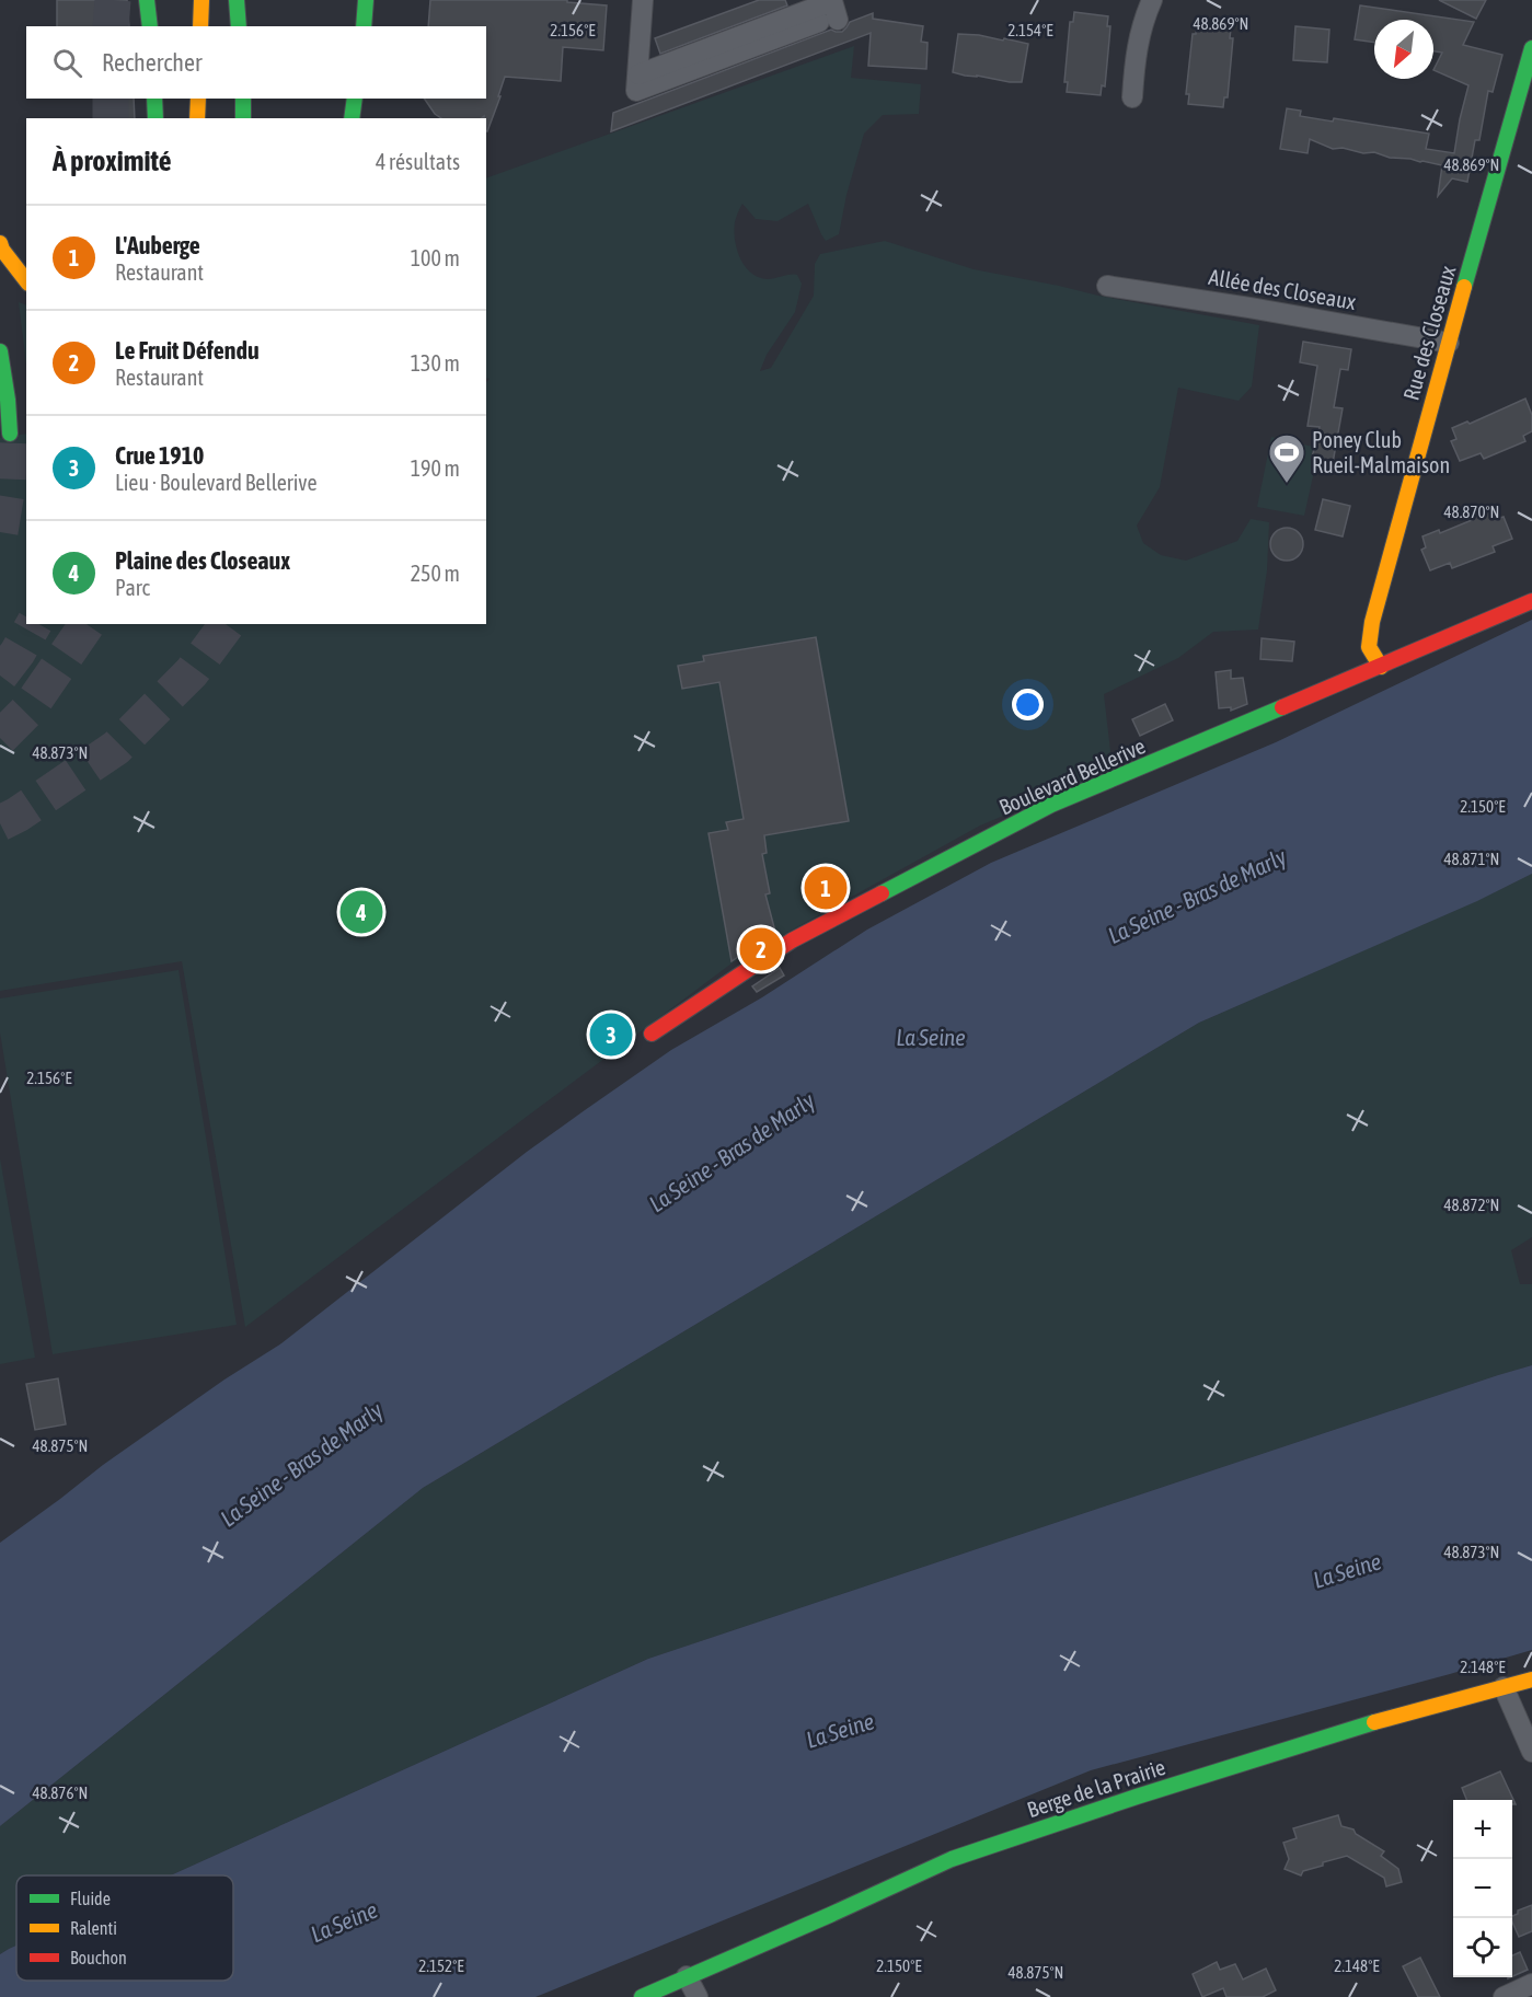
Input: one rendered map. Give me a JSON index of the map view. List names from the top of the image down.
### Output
{
  "streets": {
    "main road": ["Rue des Closeaux", "Boulevard Bellerive", "Berge de la Prairie"],
    "street": ["Allée des Closeaux"]
  },
  "crossings": [
    ["Allée des Closeaux", "Rue des Closeaux"],
    ["Rue des Closeaux", "Boulevard Bellerive"]
  ],
  "water": ["La Seine - Bras de Marly", "La Seine"],
  "places": {
    "sports": ["Poney Club Rueil-Malmaison"]
  },
  "legend": ["Fluide", "Ralenti", "Bouchon"],
  "north": "bottom left",
  "page": {
    "search": "Rechercher",
    "heading": ["À proximité", "4 résultats"],
    "list": [
      {
        "mark": "1",
        "name": "L'Auberge",
        "note": "Restaurant",
        "value": "100 m"
      },
      {
        "mark": "2",
        "name": "Le Fruit Défendu",
        "note": "Restaurant",
        "value": "130 m"
      },
      {
        "mark": "3",
        "name": "Crue 1910",
        "note": "Lieu · Boulevard Bellerive",
        "value": "190 m"
      },
      {
        "mark": "4",
        "name": "Plaine des Closeaux",
        "note": "Parc",
        "value": "250 m"
      }
    ],
    "pins": [
      "1",
      "4",
      "2",
      "3"
    ],
    "map_buttons": ["+", "−"]
  },
  "coordinates": [
    "48.869°N",
    "2.156°E",
    "2.154°E",
    "48.870°N",
    "48.873°N",
    "2.150°E",
    "48.871°N",
    "48.872°N",
    "48.875°N",
    "2.148°E",
    "48.876°N",
    "2.152°E"
  ]
}
